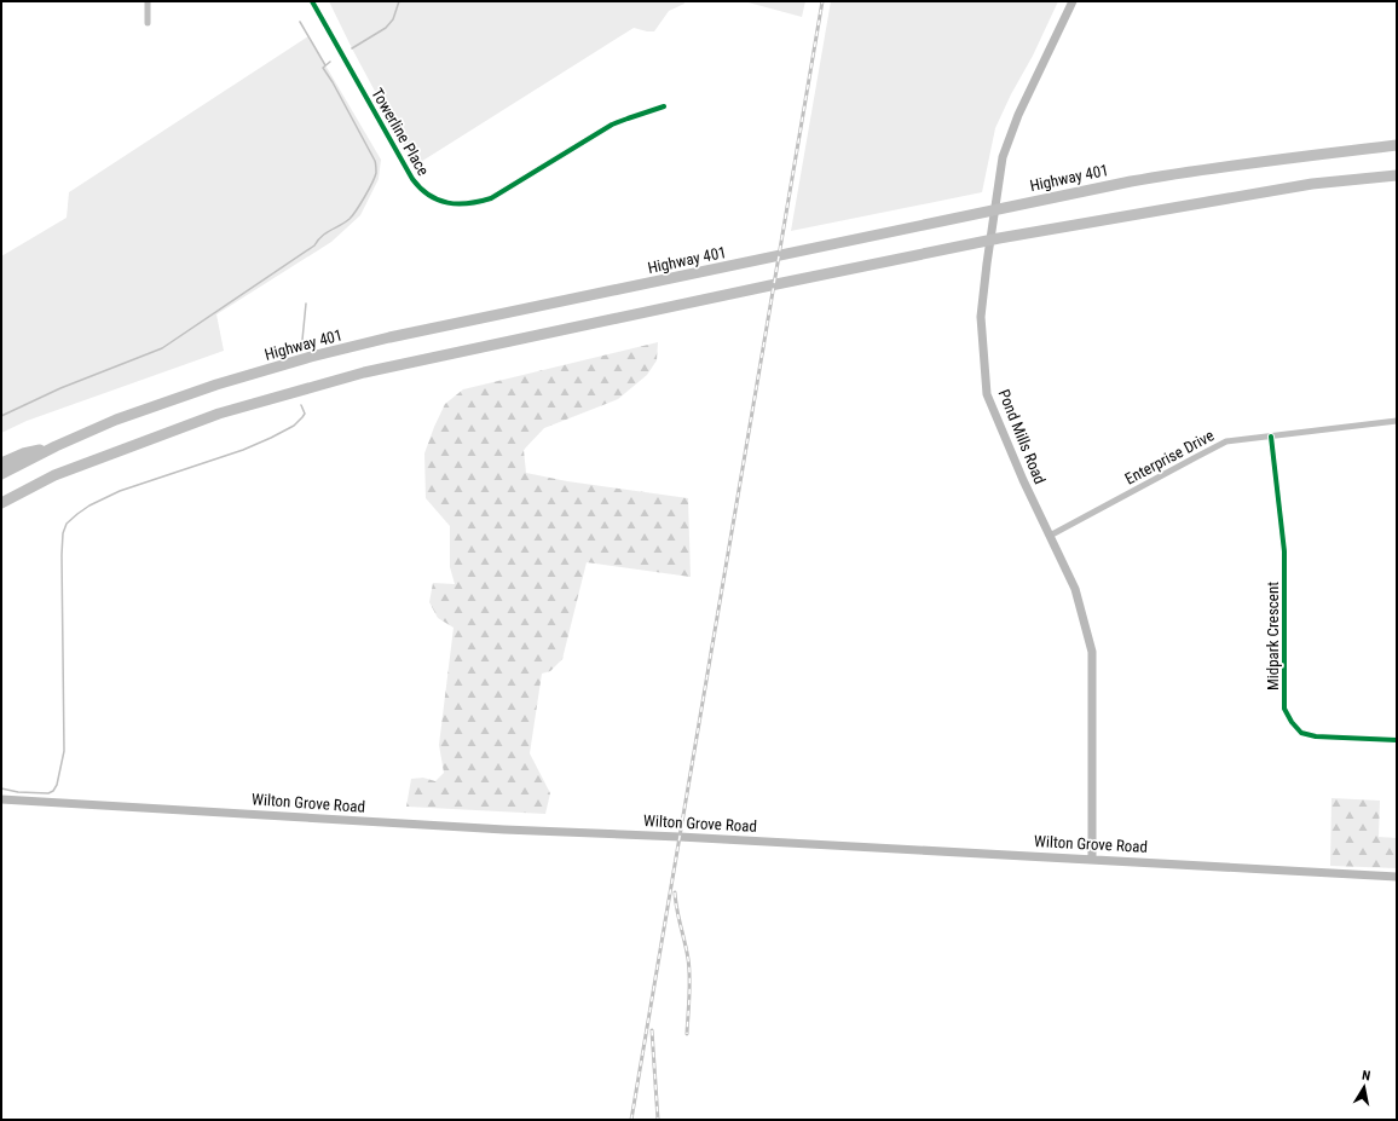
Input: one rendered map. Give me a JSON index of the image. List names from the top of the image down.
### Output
{
  "streets": {
    "highway": ["Highway 401"],
    "main road": ["Pond Mills Road", "Wilton Grove Road"],
    "street": ["Towerline Place", "Enterprise Drive", "Midpark Crescent"]
  },
  "crossings": [
    ["Pond Mills Road", "Enterprise Drive"],
    ["Pond Mills Road", "Wilton Grove Road"],
    ["Enterprise Drive", "Midpark Crescent"]
  ],
  "north": "top"
}
